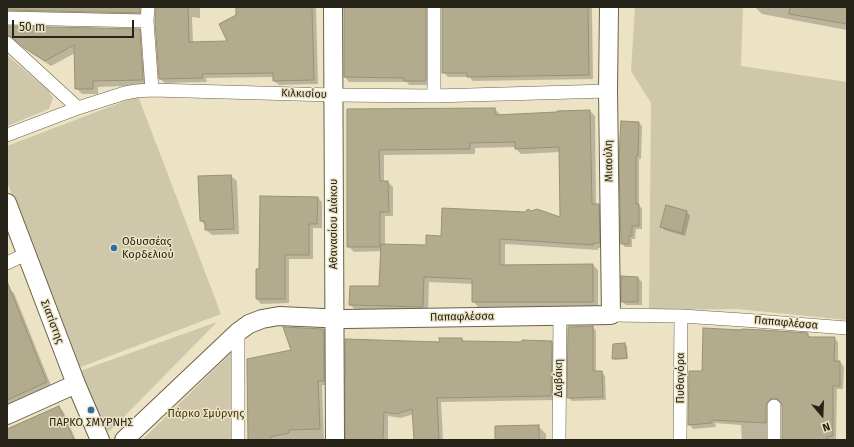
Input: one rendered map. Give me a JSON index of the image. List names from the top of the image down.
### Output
{
  "streets": {
    "street": [
      "Κιλκισίου",
      "Μιαούλη",
      "Αθανασίου Διάκου",
      "Παπαφλέσσα",
      "Σιατίστης",
      "Δαβάκη",
      "Πυθαγόρα"
    ]
  },
  "crossings": [
    ["Κιλκισίου", "Μιαούλη"],
    ["Κιλκισίου", "Αθανασίου Διάκου"],
    ["Μιαούλη", "Παπαφλέσσα"],
    ["Αθανασίου Διάκου", "Παπαφλέσσα"],
    ["Παπαφλέσσα", "Δαβάκη"],
    ["Παπαφλέσσα", "Πυθαγόρα"]
  ],
  "parks": ["Πάρκο Σμύρνης"],
  "places": ["Οδυσσέας Κορδελιού", "ΠΑΡΚΟ ΣΜΥΡΝΗΣ"],
  "scale_bar": "50 m",
  "north": "bottom"
}
